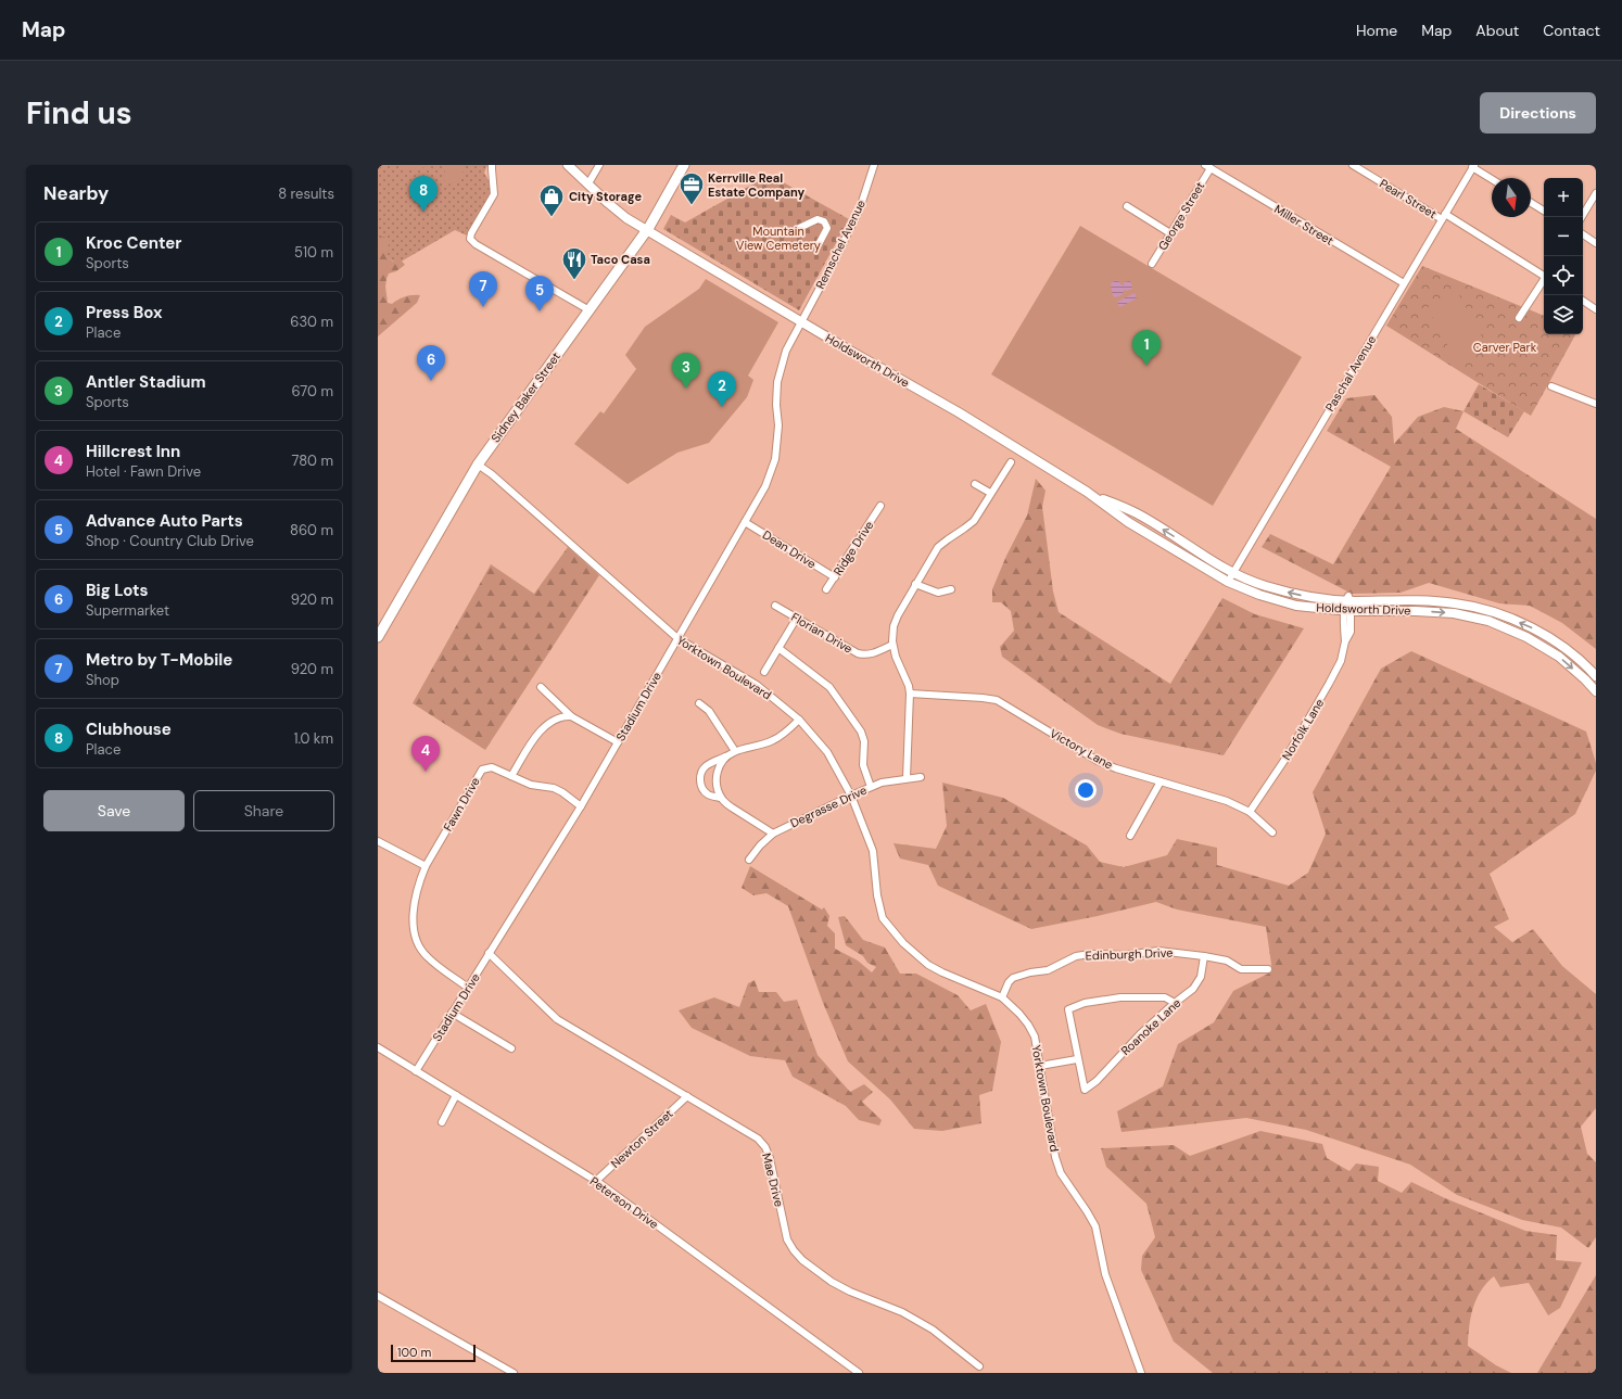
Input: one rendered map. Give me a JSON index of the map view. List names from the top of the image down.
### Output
{
  "streets": {
    "main road": ["Holdsworth Drive", "Sidney Baker Street"],
    "street": [
      "Pearl Street",
      "George Street",
      "Miller Street",
      "Remschel Avenue",
      "Paschal Avenue",
      "Ridge Drive",
      "Dean Drive",
      "Florian Drive",
      "Yorktown Boulevard",
      "Stadium Drive",
      "Norfolk Lane",
      "Victory Lane",
      "Fawn Drive",
      "Degrasse Drive",
      "Edinburgh Drive",
      "Roanoke Lane",
      "Newton Street",
      "Mae Drive",
      "Peterson Drive"
    ]
  },
  "crossings": [
    ["Pearl Street", "Paschal Avenue"],
    ["George Street", "Miller Street"],
    ["Miller Street", "Paschal Avenue"],
    ["Remschel Avenue", "Holdsworth Drive"],
    ["Remschel Avenue", "Stadium Drive"],
    ["Holdsworth Drive", "Paschal Avenue"],
    ["Holdsworth Drive", "Sidney Baker Street"],
    ["Holdsworth Drive", "Stadium Drive"],
    ["Holdsworth Drive", "Norfolk Lane"],
    ["Sidney Baker Street", "Yorktown Boulevard"],
    ["Ridge Drive", "Dean Drive"],
    ["Dean Drive", "Stadium Drive"],
    ["Yorktown Boulevard", "Stadium Drive"],
    ["Yorktown Boulevard", "Degrasse Drive"],
    ["Yorktown Boulevard", "Edinburgh Drive"],
    ["Stadium Drive", "Fawn Drive"],
    ["Stadium Drive", "Mae Drive"],
    ["Stadium Drive", "Peterson Drive"],
    ["Norfolk Lane", "Victory Lane"],
    ["Edinburgh Drive", "Roanoke Lane"],
    ["Newton Street", "Mae Drive"],
    ["Newton Street", "Peterson Drive"]
  ],
  "parks": ["Mountain View Cemetery", "Carver Park"],
  "places": {
    "office": ["Kerrville Real Estate Company"],
    "shop": ["City Storage"],
    "restaurant": ["Taco Casa"]
  },
  "scale_bar": "100 m",
  "north": "bottom",
  "page": {
    "header": "Map",
    "nav": [
      "Home",
      "Map",
      "About",
      "Contact"
    ],
    "buttons": [
      "Directions",
      ["Save", "Share"]
    ],
    "title": "Find us",
    "heading": ["Nearby", "8 results"],
    "pins": [
      "8",
      "7",
      "5",
      "1",
      "6",
      "3",
      "2",
      "4"
    ],
    "map_buttons": ["+", "−"],
    "list": [
      {
        "mark": "1",
        "name": "Kroc Center",
        "note": "Sports",
        "value": "510 m"
      },
      {
        "mark": "2",
        "name": "Press Box",
        "note": "Place",
        "value": "630 m"
      },
      {
        "mark": "3",
        "name": "Antler Stadium",
        "note": "Sports",
        "value": "670 m"
      },
      {
        "mark": "4",
        "name": "Hillcrest Inn",
        "note": "Hotel · Fawn Drive",
        "value": "780 m"
      },
      {
        "mark": "5",
        "name": "Advance Auto Parts",
        "note": "Shop · Country Club Drive",
        "value": "860 m"
      },
      {
        "mark": "6",
        "name": "Big Lots",
        "note": "Supermarket",
        "value": "920 m"
      },
      {
        "mark": "7",
        "name": "Metro by T-Mobile",
        "note": "Shop",
        "value": "920 m"
      },
      {
        "mark": "8",
        "name": "Clubhouse",
        "note": "Place",
        "value": "1.0 km"
      }
    ],
    "scale": "100 m"
  }
}
